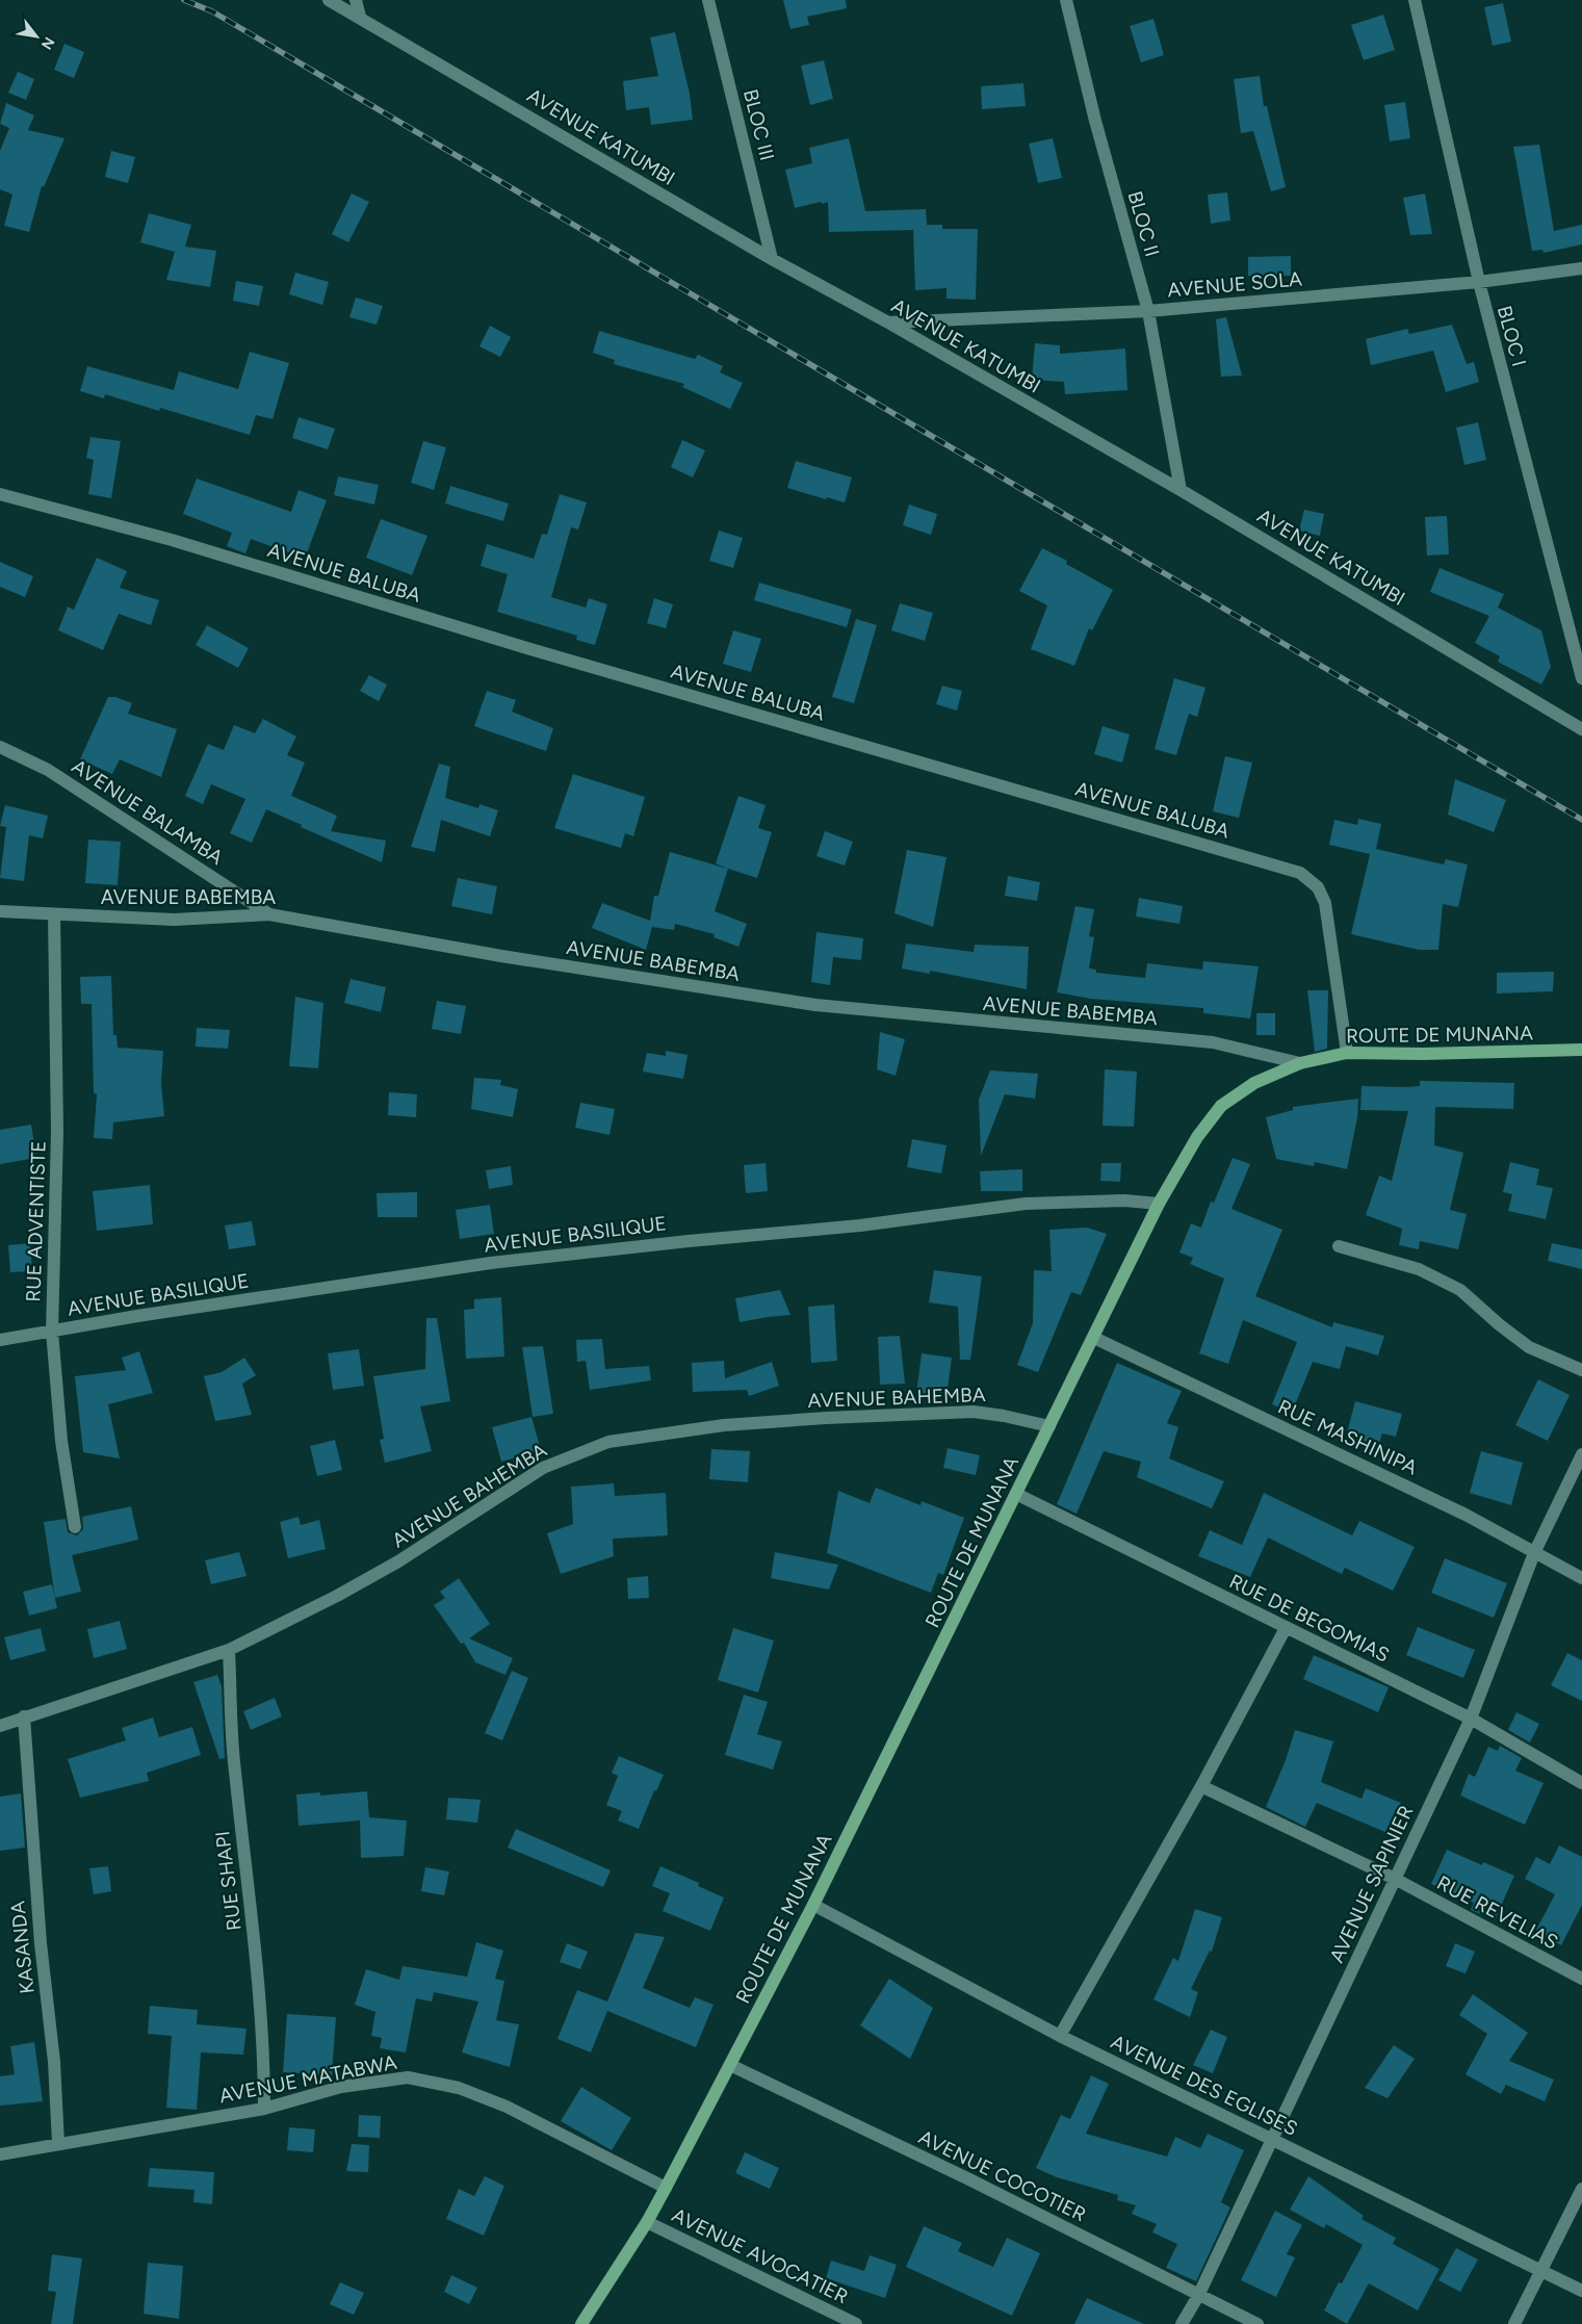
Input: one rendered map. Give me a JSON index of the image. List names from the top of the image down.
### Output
{
  "streets": {
    "main road": ["ROUTE DE MUNANA"],
    "street": [
      "BLOC III",
      "AVENUE KATUMBI",
      "BLOC II",
      "AVENUE SOLA",
      "BLOC I",
      "AVENUE BALUBA",
      "AVENUE BALAMBA",
      "AVENUE BABEMBA",
      "RUE ADVENTISTE",
      "AVENUE BASILIQUE",
      "AVENUE BAHEMBA",
      "RUE MASHINIPA",
      "RUE DE BEGOMIAS",
      "RUE SHAPI",
      "AVENUE SAPINIER",
      "RUE REVELIAS",
      "KASANDA",
      "AVENUE MATABWA",
      "AVENUE DES EGLISES",
      "AVENUE COCOTIER",
      "AVENUE AVOCATIER"
    ]
  },
  "crossings": [
    ["BLOC III", "AVENUE KATUMBI"],
    ["AVENUE KATUMBI", "BLOC II"],
    ["AVENUE KATUMBI", "AVENUE SOLA"],
    ["BLOC II", "AVENUE SOLA"],
    ["AVENUE SOLA", "BLOC I"],
    ["AVENUE BALUBA", "ROUTE DE MUNANA"],
    ["AVENUE BALAMBA", "AVENUE BABEMBA"],
    ["AVENUE BABEMBA", "ROUTE DE MUNANA"],
    ["AVENUE BABEMBA", "RUE ADVENTISTE"],
    ["ROUTE DE MUNANA", "AVENUE BASILIQUE"],
    ["ROUTE DE MUNANA", "AVENUE BAHEMBA"],
    ["ROUTE DE MUNANA", "RUE MASHINIPA"],
    ["ROUTE DE MUNANA", "RUE DE BEGOMIAS"],
    ["ROUTE DE MUNANA", "AVENUE MATABWA"],
    ["ROUTE DE MUNANA", "AVENUE DES EGLISES"],
    ["ROUTE DE MUNANA", "AVENUE COCOTIER"],
    ["ROUTE DE MUNANA", "AVENUE AVOCATIER"],
    ["RUE ADVENTISTE", "AVENUE BASILIQUE"],
    ["AVENUE BAHEMBA", "RUE SHAPI"],
    ["AVENUE BAHEMBA", "KASANDA"],
    ["RUE MASHINIPA", "AVENUE SAPINIER"],
    ["RUE DE BEGOMIAS", "AVENUE SAPINIER"],
    ["RUE SHAPI", "AVENUE MATABWA"],
    ["AVENUE SAPINIER", "RUE REVELIAS"],
    ["AVENUE SAPINIER", "AVENUE DES EGLISES"],
    ["AVENUE SAPINIER", "AVENUE COCOTIER"],
    ["KASANDA", "AVENUE MATABWA"]
  ],
  "north": "bottom right"
}
